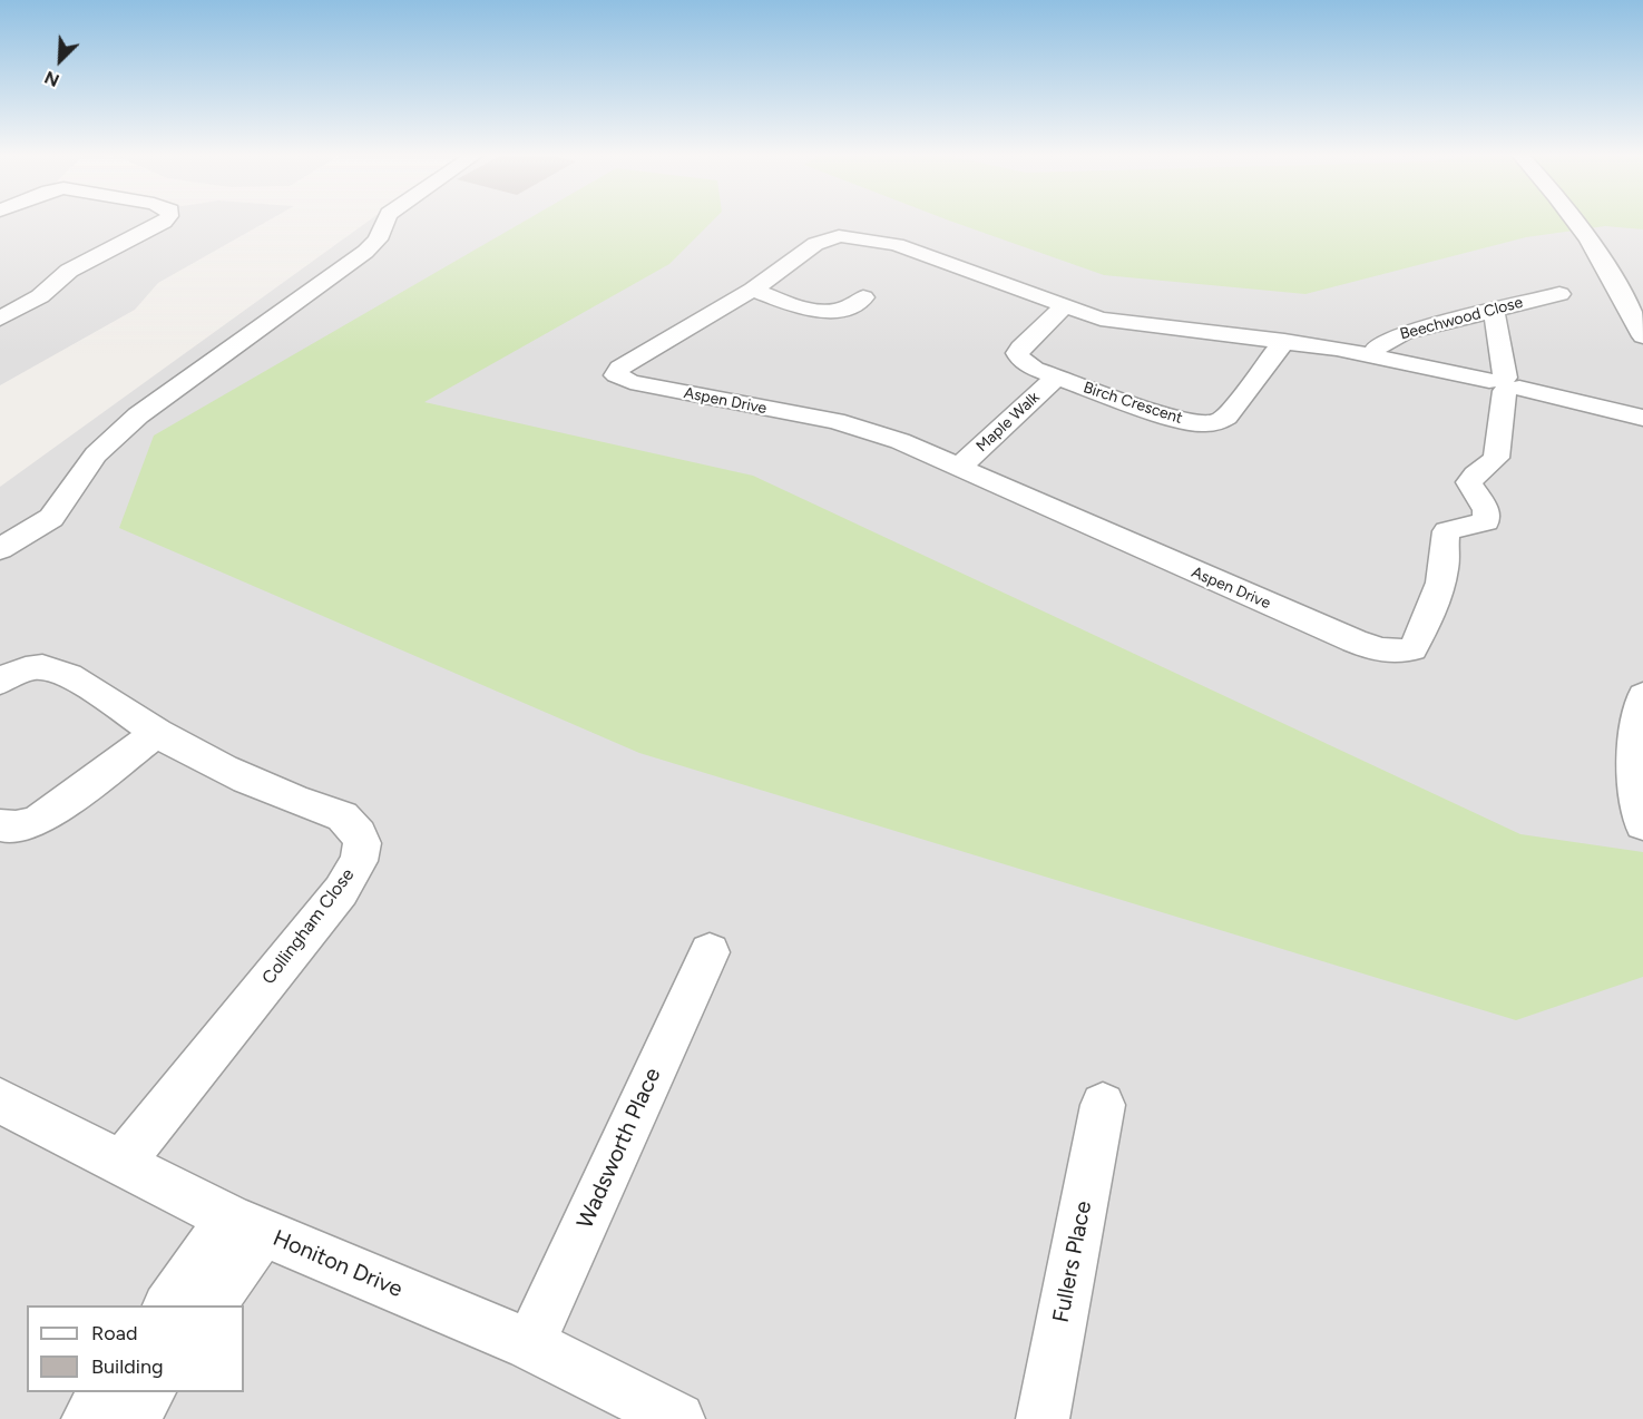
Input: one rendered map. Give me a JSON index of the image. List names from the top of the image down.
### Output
{
  "streets": {
    "street": [
      "Beechwood Close",
      "Aspen Drive",
      "Birch Crescent",
      "Maple Walk",
      "Collingham Close",
      "Wadsworth Place",
      "Fullers Place",
      "Honiton Drive"
    ]
  },
  "crossings": [
    ["Beechwood Close", "Aspen Drive"],
    ["Aspen Drive", "Birch Crescent"],
    ["Aspen Drive", "Maple Walk"],
    ["Birch Crescent", "Maple Walk"],
    ["Collingham Close", "Honiton Drive"],
    ["Wadsworth Place", "Honiton Drive"]
  ],
  "legend": ["Road", "Building"],
  "north": "bottom left"
}
